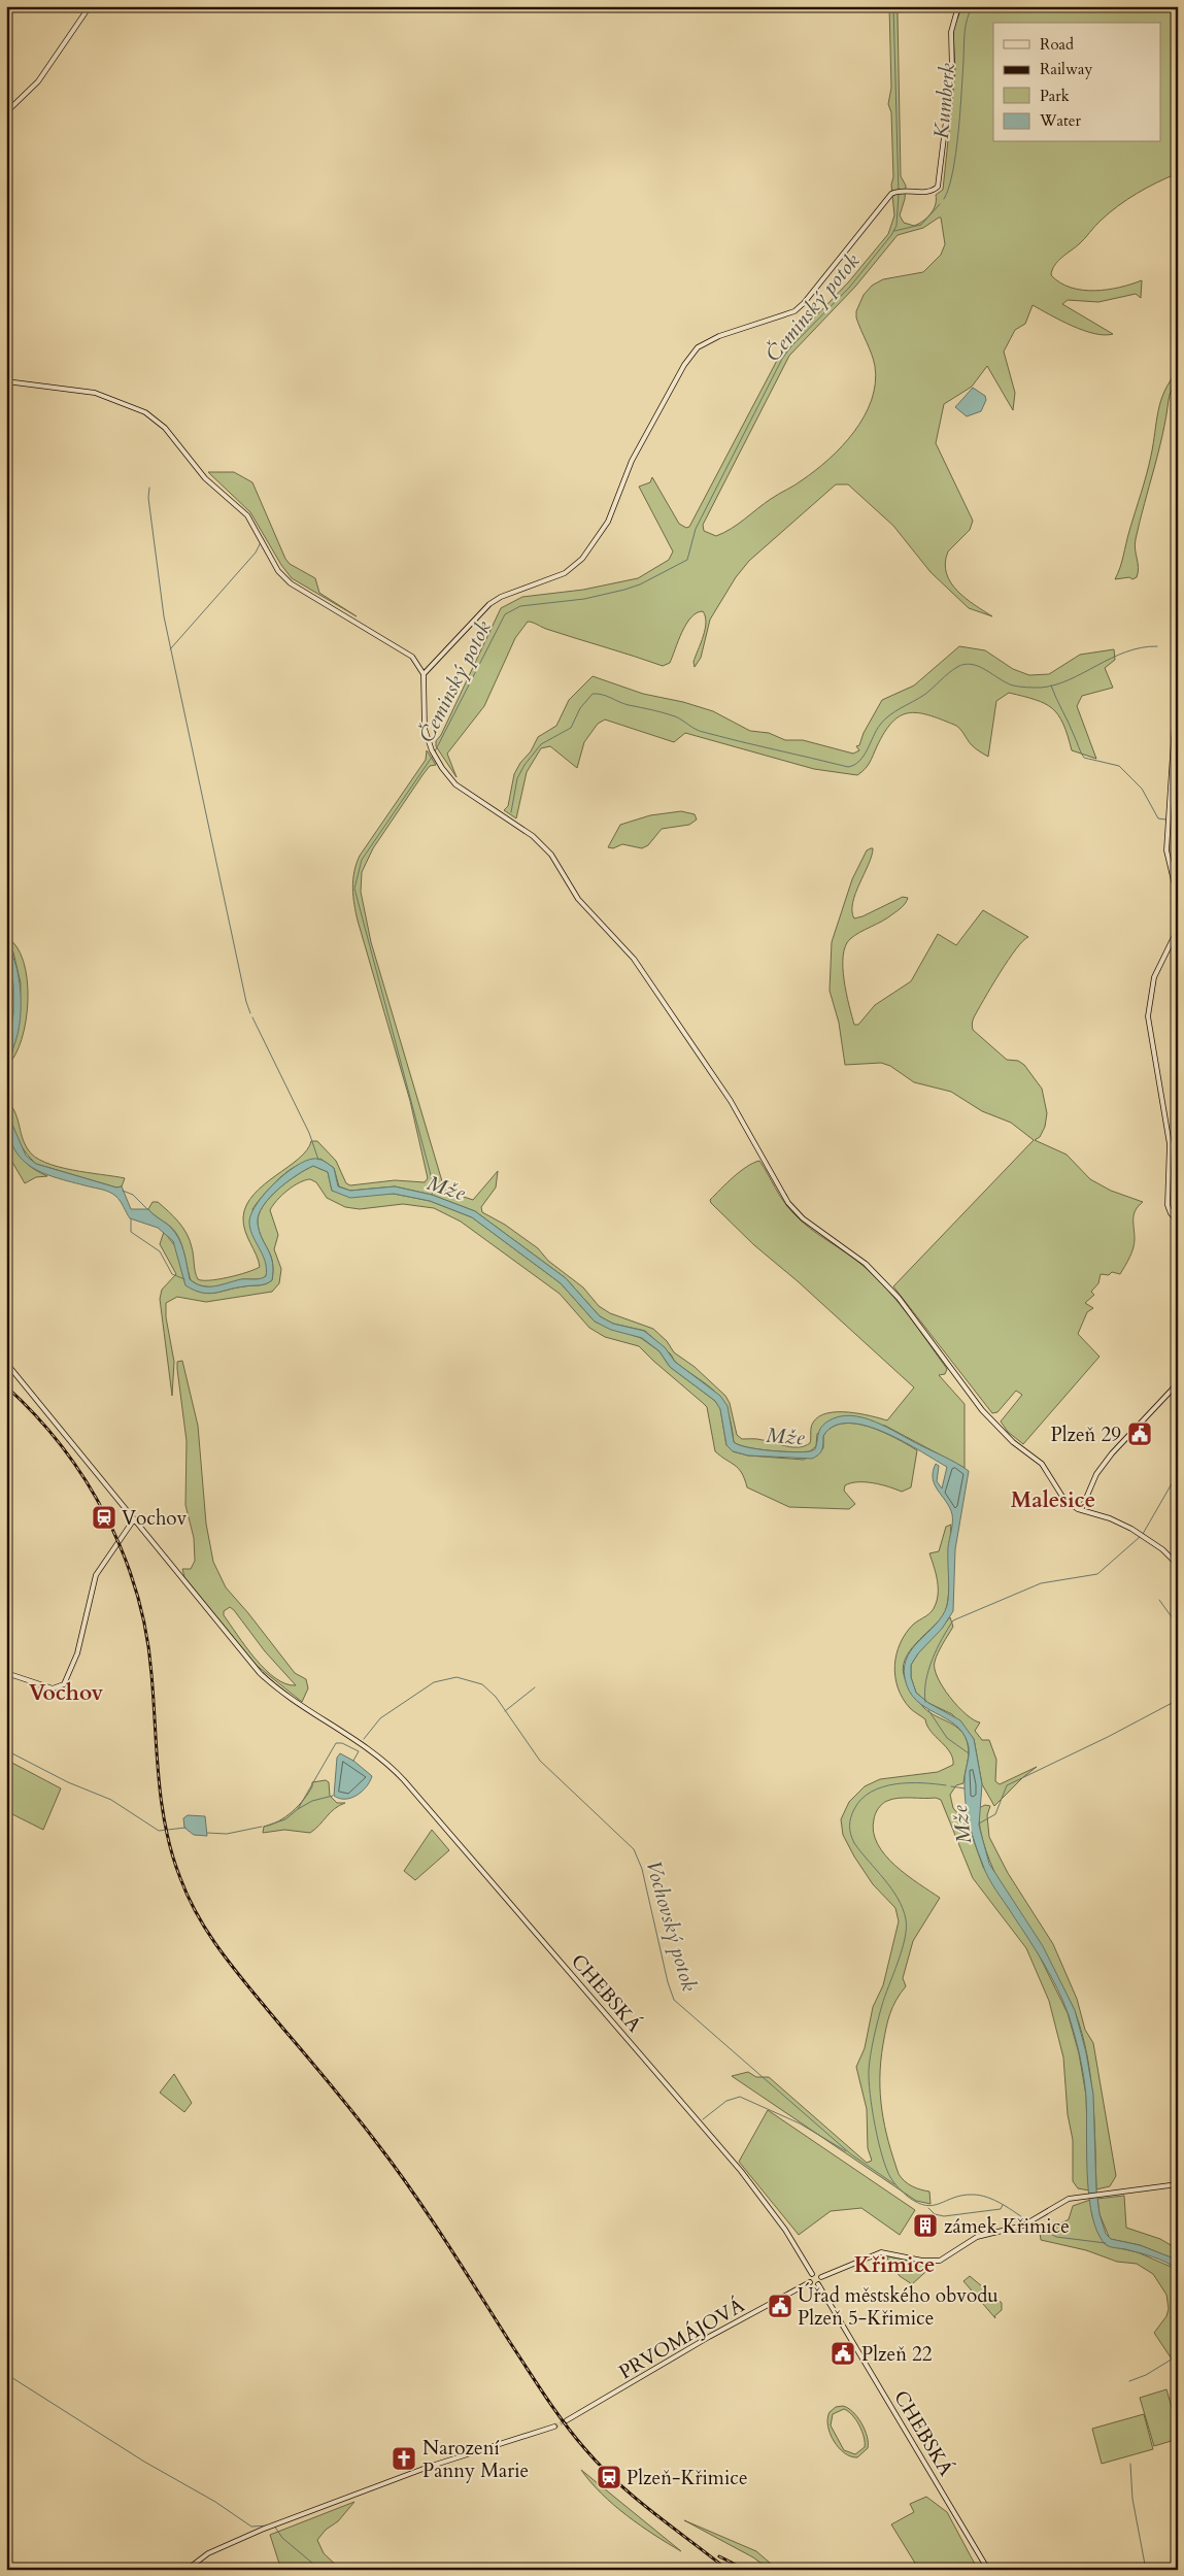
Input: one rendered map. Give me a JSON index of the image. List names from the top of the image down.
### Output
{
  "streets": {
    "street": ["CHEBSKÁ", "PRVOMÁJOVÁ"]
  },
  "districts": ["Malesice", "Vochov", "Křimice"],
  "water": [
    "Kumberk",
    "Čeminský potok",
    "Mže",
    "Vochovský potok"
  ],
  "places": {
    "public building": ["Plzeň 29", "Úřad městského obvodu Plzeň 5-Křimice", "Plzeň 22"],
    "station": ["Vochov", "Plzeň-Křimice"],
    "building": ["zámek Křimice"],
    "church": ["Narození Panny Marie"]
  },
  "legend": [
    "Road",
    "Railway",
    "Park",
    "Water"
  ]
}
